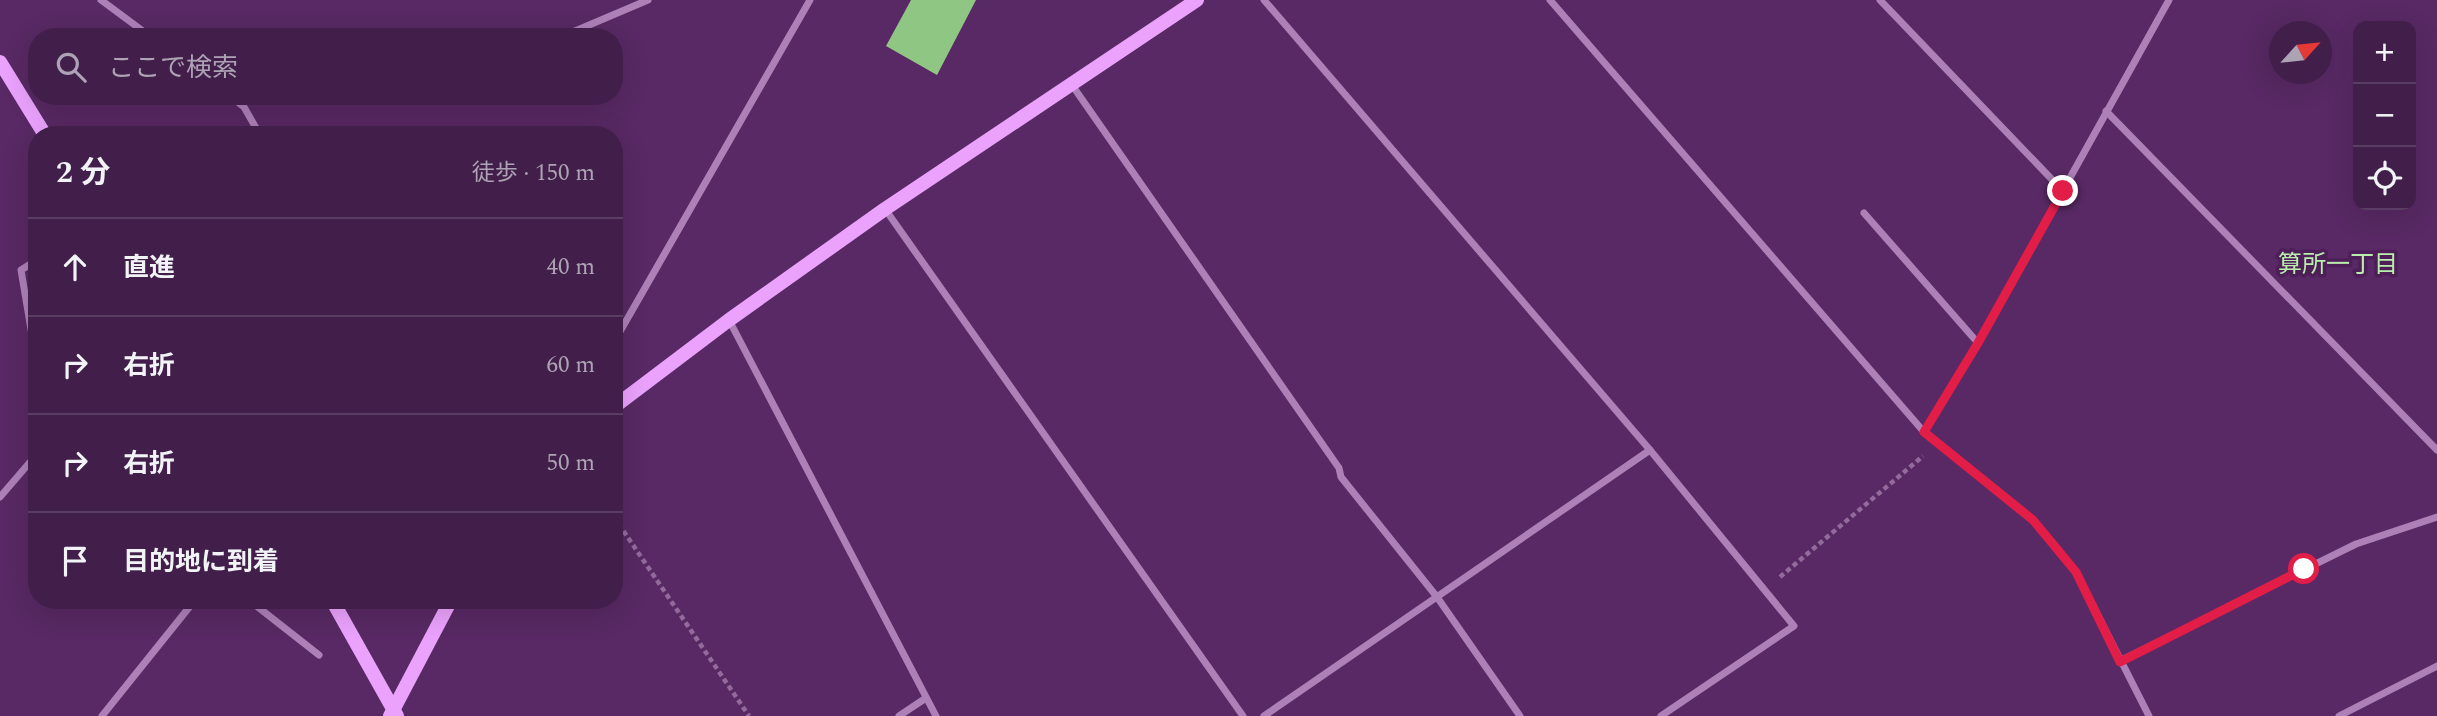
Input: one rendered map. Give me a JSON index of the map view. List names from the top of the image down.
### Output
{
  "districts": ["算所一丁目"],
  "north": "top right",
  "page": {
    "map_buttons": ["+", "−"],
    "search": "ここで検索",
    "heading": ["2 分", "徒歩 · 150 m"],
    "list": [
      ["直進", "40 m"],
      ["右折", "60 m"],
      ["右折", "50 m"],
      "目的地に到着"
    ]
  }
}
